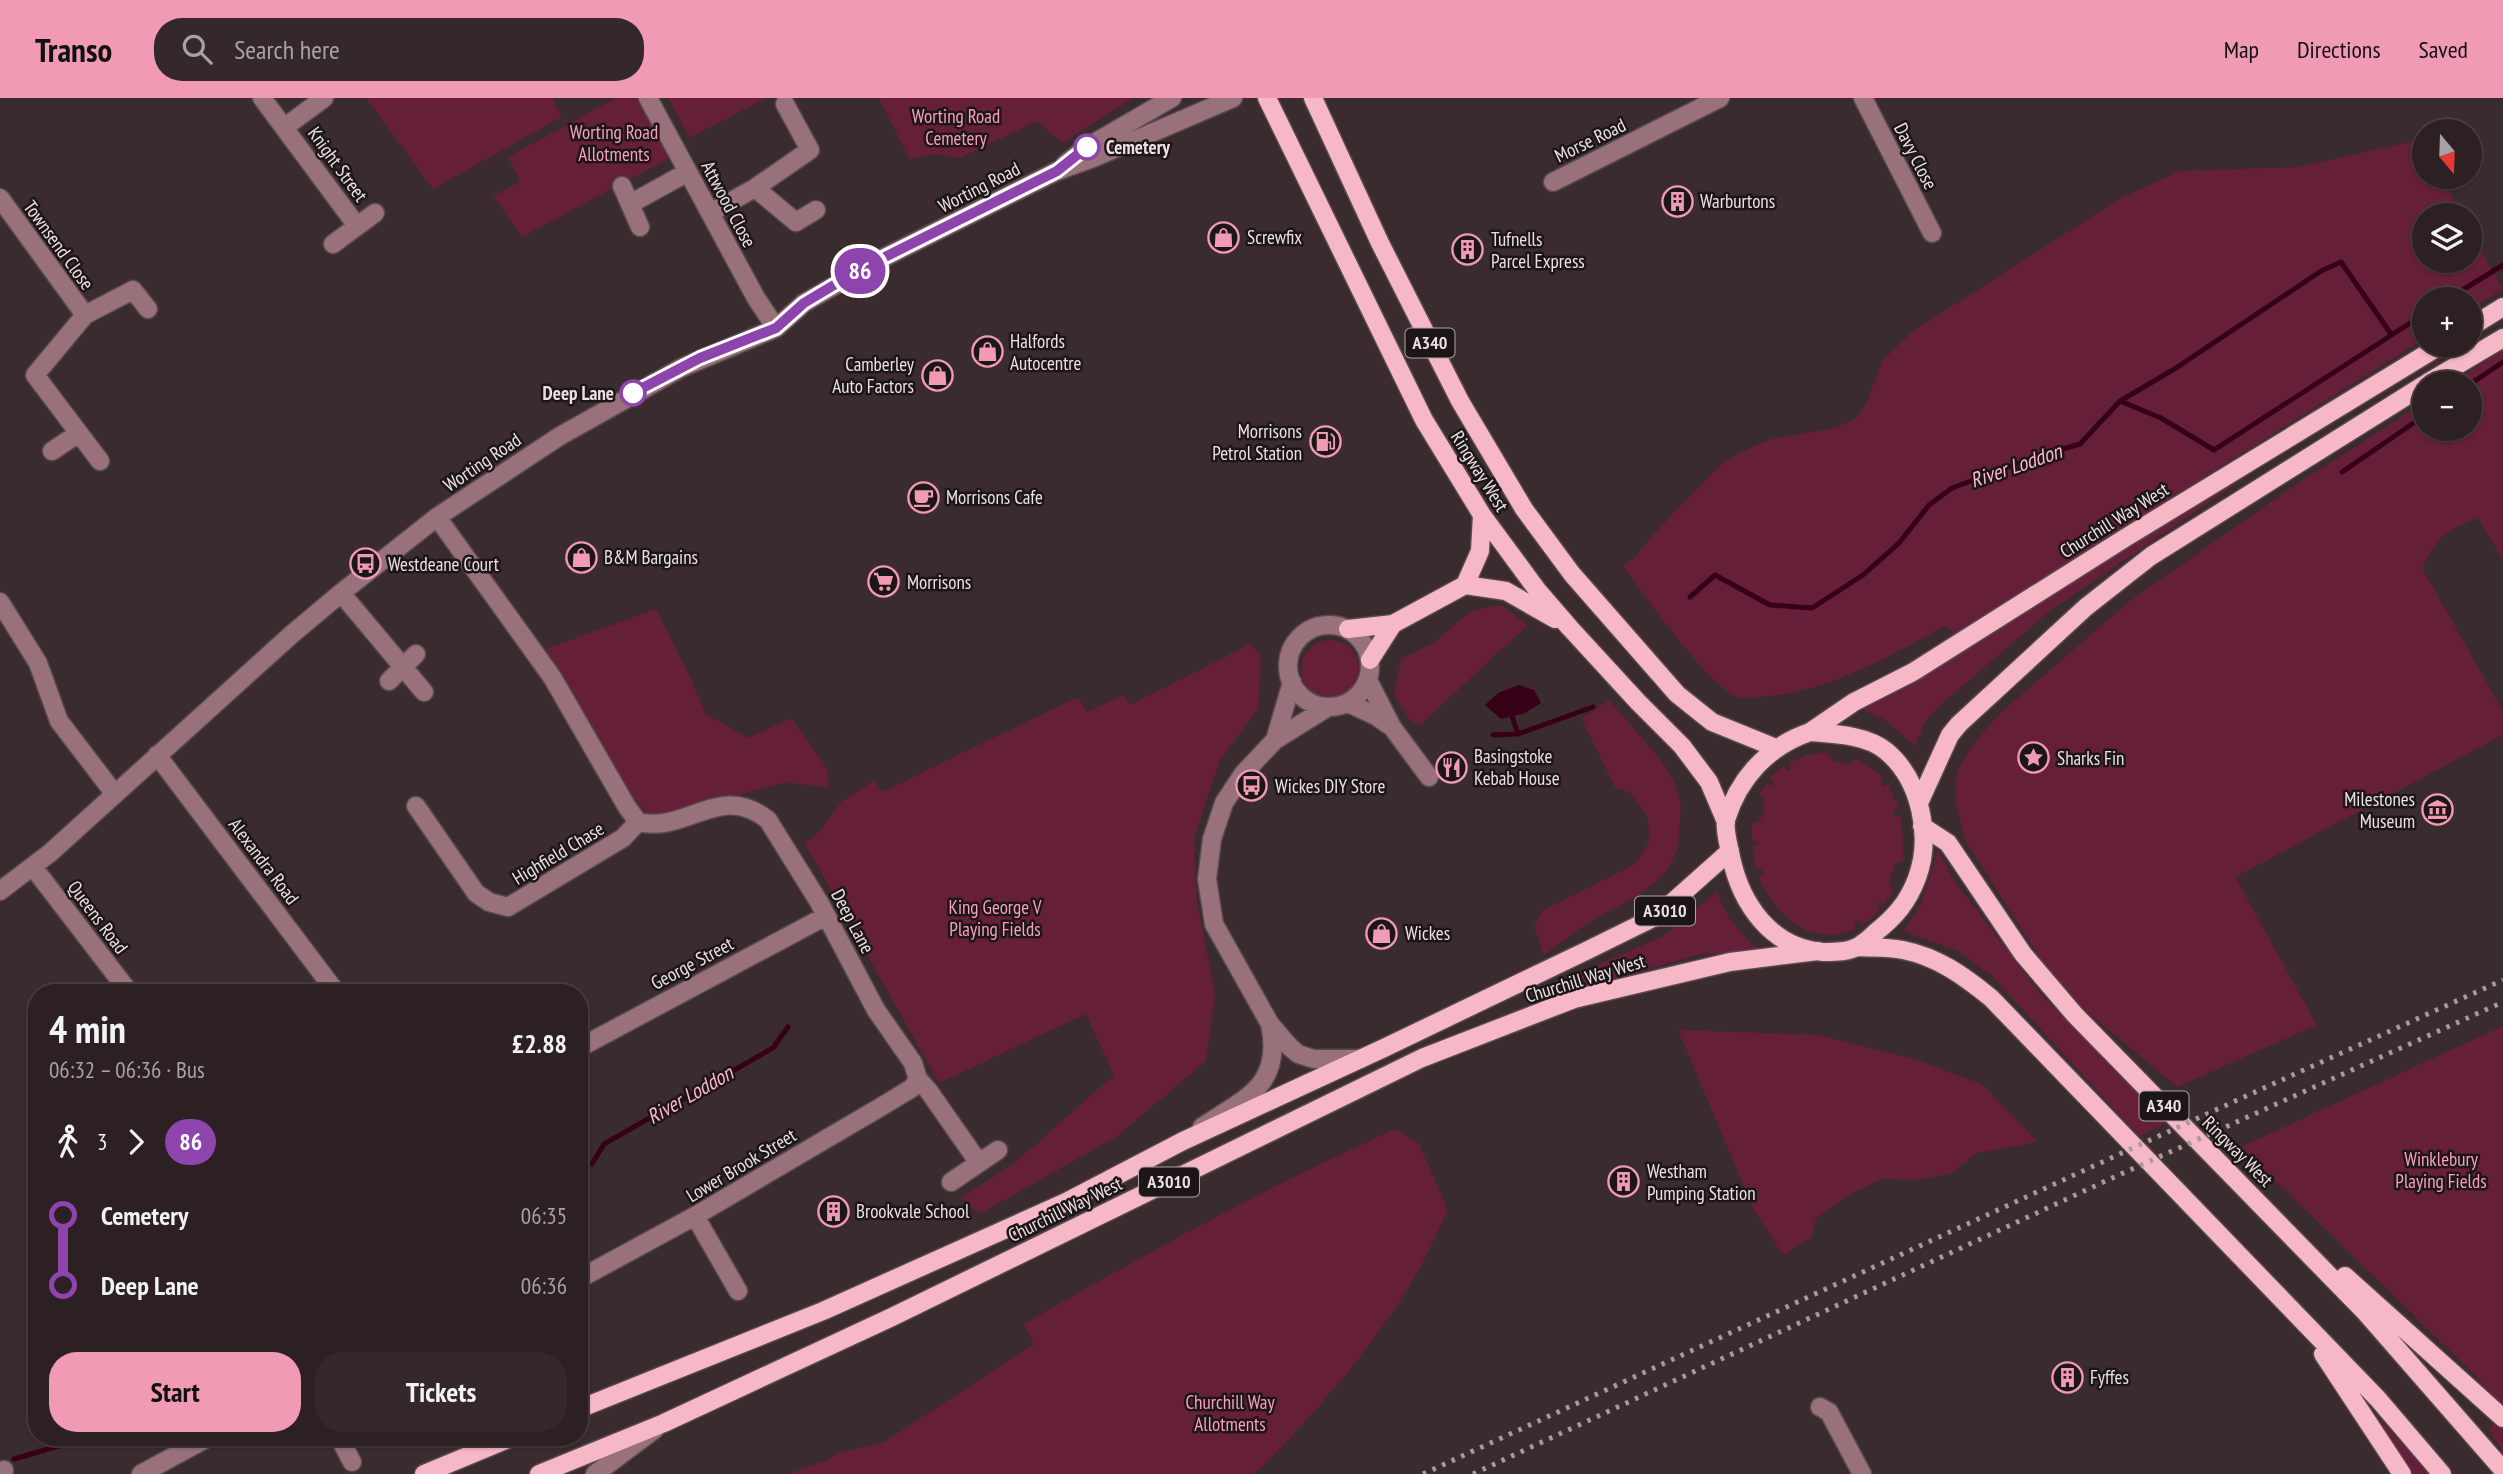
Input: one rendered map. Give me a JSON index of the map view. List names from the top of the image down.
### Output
{
  "streets": {
    "main road": [
      "A340",
      "Ringway West",
      "Churchill Way West",
      "A3010"
    ],
    "street": [
      "Morse Road",
      "Davy Close",
      "Knight Street",
      "Worting Road",
      "Attwood Close",
      "Townsend Close",
      "Highfield Chase",
      "Alexandra Road",
      "Queens Road",
      "Deep Lane",
      "George Street",
      "Lower Brook Street"
    ]
  },
  "crossings": [
    ["Worting Road", "Attwood Close"],
    ["Worting Road", "Alexandra Road"],
    ["Worting Road", "Queens Road"],
    ["A340", "Ringway West"],
    ["A340", "Churchill Way West"],
    ["Ringway West", "Churchill Way West"],
    ["Highfield Chase", "Deep Lane"],
    ["Deep Lane", "George Street"],
    ["Deep Lane", "Lower Brook Street"]
  ],
  "water": ["River Loddon"],
  "parks": [
    "Worting Road Cemetery",
    "Worting Road Allotments",
    "King George V Playing Fields",
    "Winklebury Playing Fields",
    "Churchill Way Allotments"
  ],
  "places": {
    "other": ["Cemetery", "Deep Lane"],
    "building": [
      "Warburtons",
      "Tufnells Parcel Express",
      "Westham Pumping Station",
      "Brookvale School",
      "Fyffes"
    ],
    "shop": [
      "Screwfix",
      "Halfords Autocentre",
      "Camberley Auto Factors",
      "B&M Bargains",
      "Wickes"
    ],
    "fuel station": ["Morrisons Petrol Station"],
    "cafe": ["Morrisons Cafe"],
    "bus stop": ["Westdeane Court", "Wickes DIY Store"],
    "supermarket": ["Morrisons"],
    "place": ["Sharks Fin"],
    "restaurant": ["Basingstoke Kebab House"],
    "museum": ["Milestones Museum"]
  },
  "lines": ["bus line 86"],
  "north": "bottom",
  "page": {
    "header": "Transo",
    "search": "Search here",
    "nav": ["Map", "Directions", "Saved"],
    "on_map": "86",
    "map_buttons": ["+", "−"],
    "heading": ["4 min", "06:32 – 06:36 · Bus", "£2.88"],
    "legs": ["3", "86"],
    "list": [
      {
        "name": "Cemetery",
        "value": "06:35"
      },
      {
        "name": "Deep Lane",
        "value": "06:36"
      }
    ],
    "buttons": ["Start", "Tickets"]
  }
}
